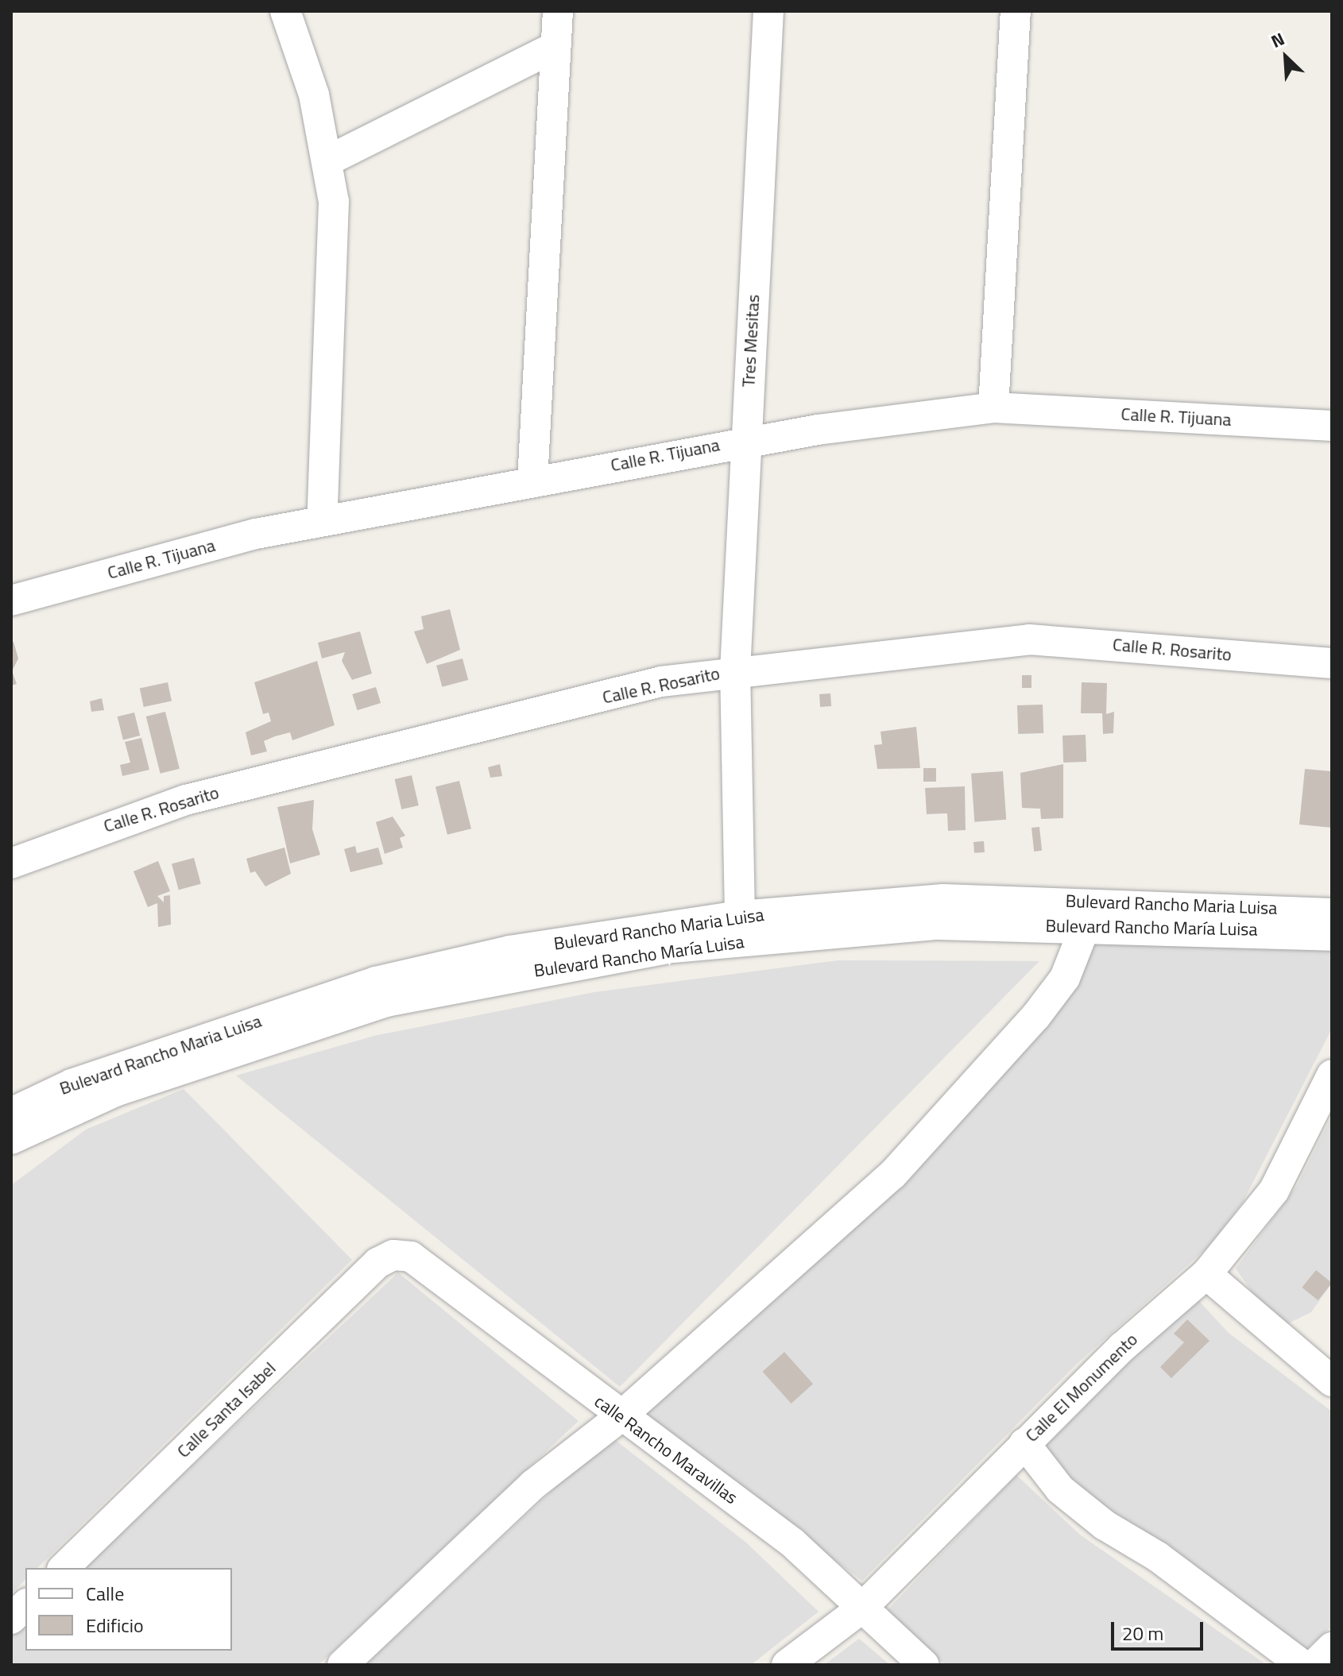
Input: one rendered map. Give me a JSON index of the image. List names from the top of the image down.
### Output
{
  "streets": {
    "street": [
      "Tres Mesitas",
      "Calle R. Tijuana",
      "Calle R. Rosarito",
      "Bulevard Rancho Maria Luisa",
      "Bulevard Rancho María Luisa",
      "Calle El Monumento",
      "Calle Santa Isabel",
      "calle Rancho Maravillas"
    ]
  },
  "crossings": [
    ["Tres Mesitas", "Calle R. Tijuana"],
    ["Tres Mesitas", "Calle R. Rosarito"],
    ["Tres Mesitas", "Bulevard Rancho Maria Luisa"],
    ["Calle El Monumento", "calle Rancho Maravillas"],
    ["Calle Santa Isabel", "calle Rancho Maravillas"]
  ],
  "legend": ["Calle", "Edificio"],
  "scale_bar": "20 m",
  "north": "top left"
}
